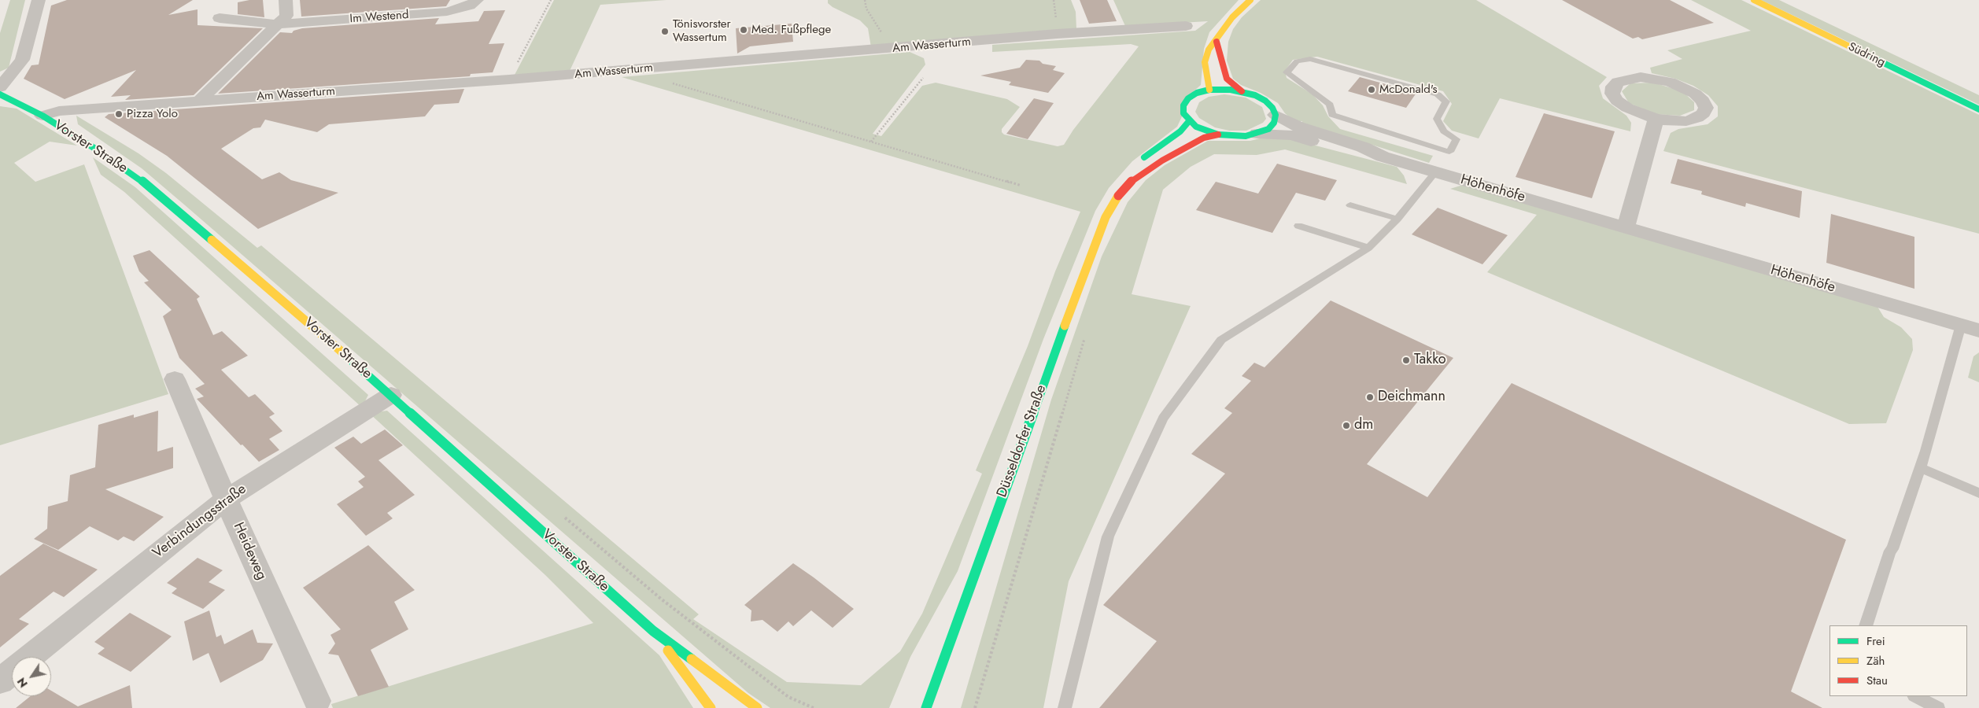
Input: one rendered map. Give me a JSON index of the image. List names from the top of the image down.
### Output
{
  "streets": {
    "main road": ["Südring", "Vorster Straße", "Düsseldorfer Straße"],
    "street": [
      "Im Westend",
      "Am Wasserturm",
      "Höhenhöfe",
      "Verbindungsstraße",
      "Heideweg"
    ]
  },
  "crossings": [
    ["Am Wasserturm", "Vorster Straße"],
    ["Vorster Straße", "Verbindungsstraße"],
    ["Verbindungsstraße", "Heideweg"]
  ],
  "places": [
    "Med. Fußpflege",
    "Tönisvorster Wassertum",
    "McDonald's",
    "Pizza Yolo",
    "Takko",
    "Deichmann",
    "dm"
  ],
  "legend": ["Frei", "Zäh", "Stau"],
  "north": "bottom left"
}
